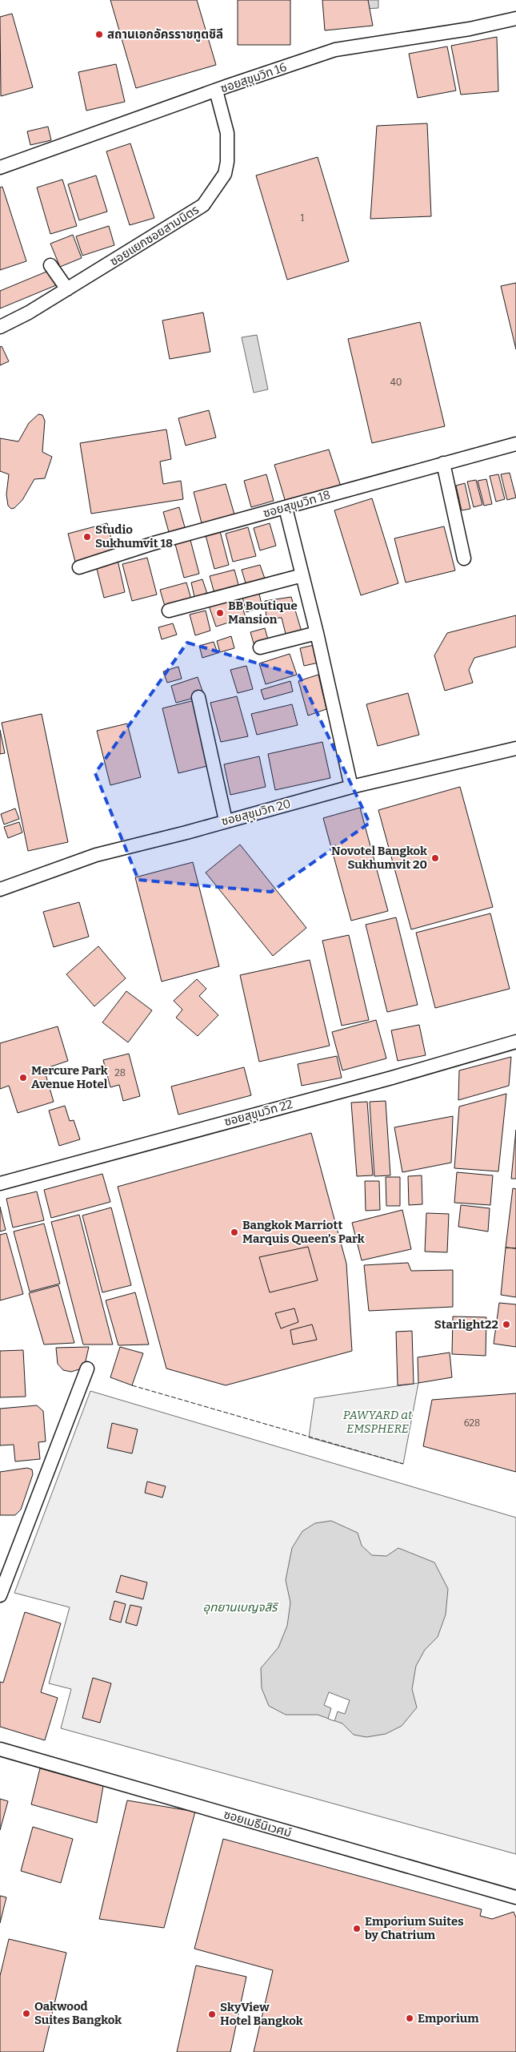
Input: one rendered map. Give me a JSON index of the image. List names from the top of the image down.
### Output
{
  "streets": {
    "street": [
      "ซอยสุขุมวิท 16",
      "ซอยแยกซอยสามมิตร",
      "ซอยสุขุมวิท 18",
      "ซอยสุขุมวิท 20",
      "ซอยสุขุมวิท 22",
      "ซอยเมธีนิเวศม์"
    ]
  },
  "crossings": [
    ["ซอยสุขุมวิท 16", "ซอยแยกซอยสามมิตร"]
  ],
  "parks": ["PAWYARD at EMSPHERE", "อุทยานเบญจสิริ"],
  "places": [
    "สถานเอกอัครราชทูตชิลี",
    "Studio Sukhumvit 18",
    "BB Boutique Mansion",
    "Novotel Bangkok Sukhumvit 20",
    "Mercure Park Avenue Hotel",
    "Bangkok Marriott Marquis Queen’s Park",
    "Starlight22",
    "Emporium Suites by Chatrium",
    "Oakwood Suites Bangkok",
    "SkyView Hotel Bangkok",
    "Emporium"
  ],
  "house_numbers": [
    "1",
    "40",
    "28",
    "628"
  ]
}
